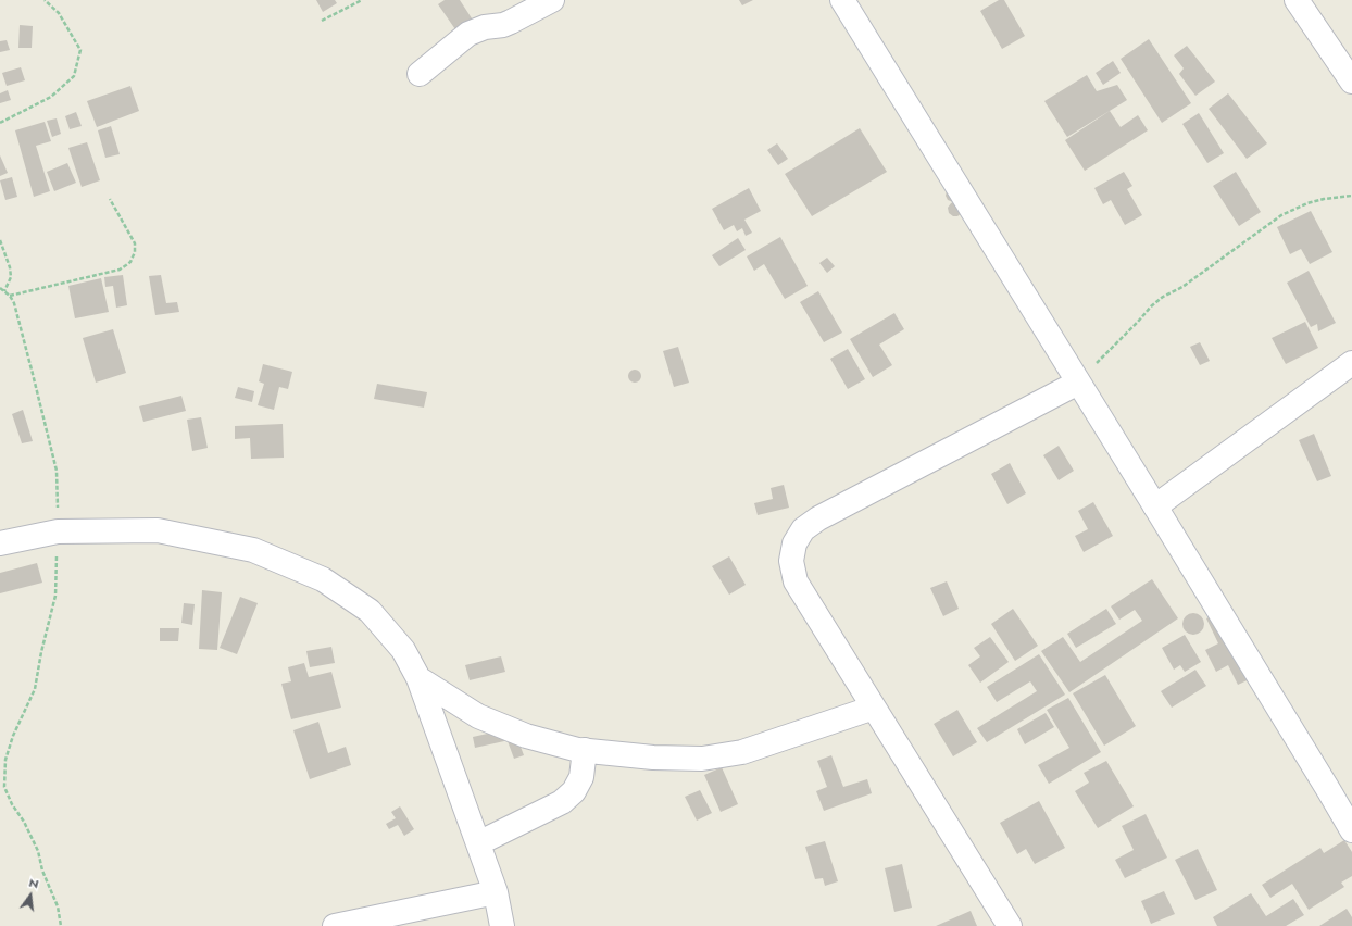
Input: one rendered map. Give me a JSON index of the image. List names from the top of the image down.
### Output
{
  "north": "top"
}
